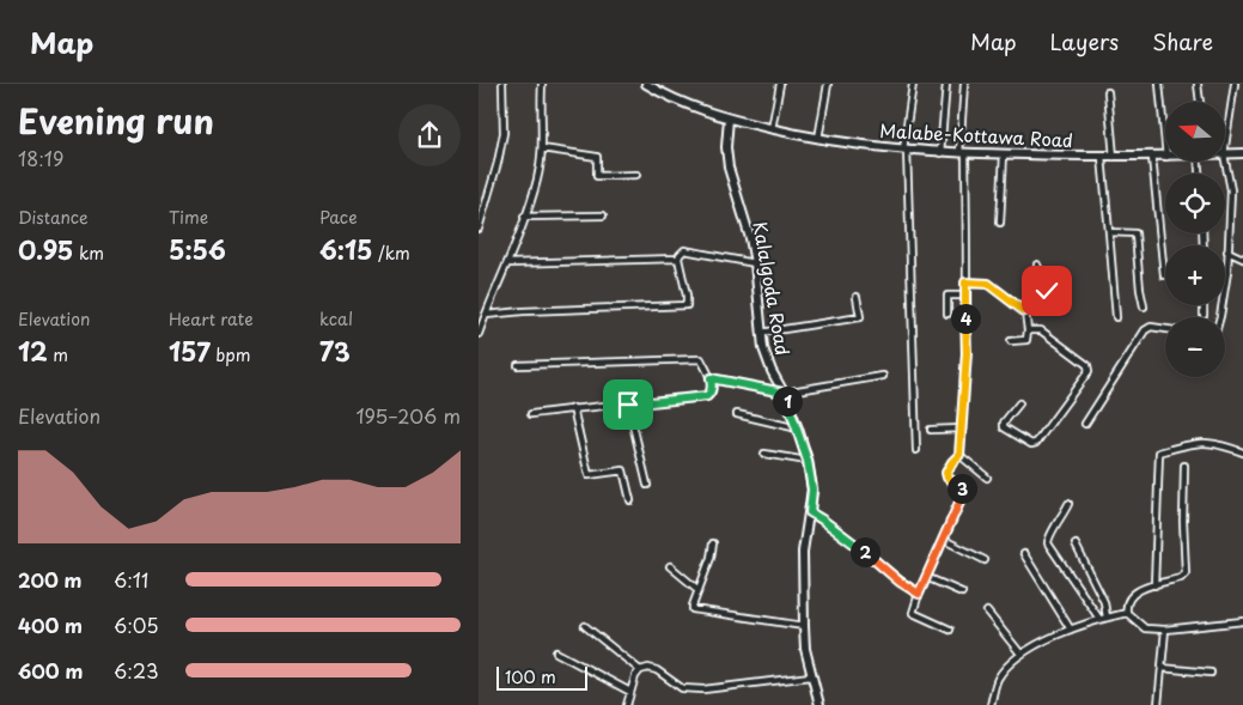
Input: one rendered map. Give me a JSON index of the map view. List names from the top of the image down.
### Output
{
  "streets": {
    "main road": ["Malabe-Kottawa Road", "Kalalgoda Road"]
  },
  "crossings": [
    ["Malabe-Kottawa Road", "Kalalgoda Road"]
  ],
  "scale_bar": "100 m",
  "north": "left",
  "page": {
    "header": "Map",
    "nav": ["Map", "Layers", "Share"],
    "heading": ["Evening run", "18:19"],
    "map_buttons": ["+", "−"],
    "stats": [
      ["Distance", "0.95 km"],
      ["Time", "5:56"],
      ["Pace", "6:15 /km"],
      ["Elevation", "12 m"],
      ["Heart rate", "157 bpm"],
      ["kcal", "73"]
    ],
    "pins": [
      "4",
      "1",
      "3",
      "2"
    ],
    "chart": ["Elevation", "195–206 m"],
    "list": [
      {
        "name": "200 m",
        "note": "6:11"
      },
      {
        "name": "400 m",
        "note": "6:05"
      },
      {
        "name": "600 m",
        "note": "6:23"
      }
    ],
    "scale": "100 m"
  }
}
